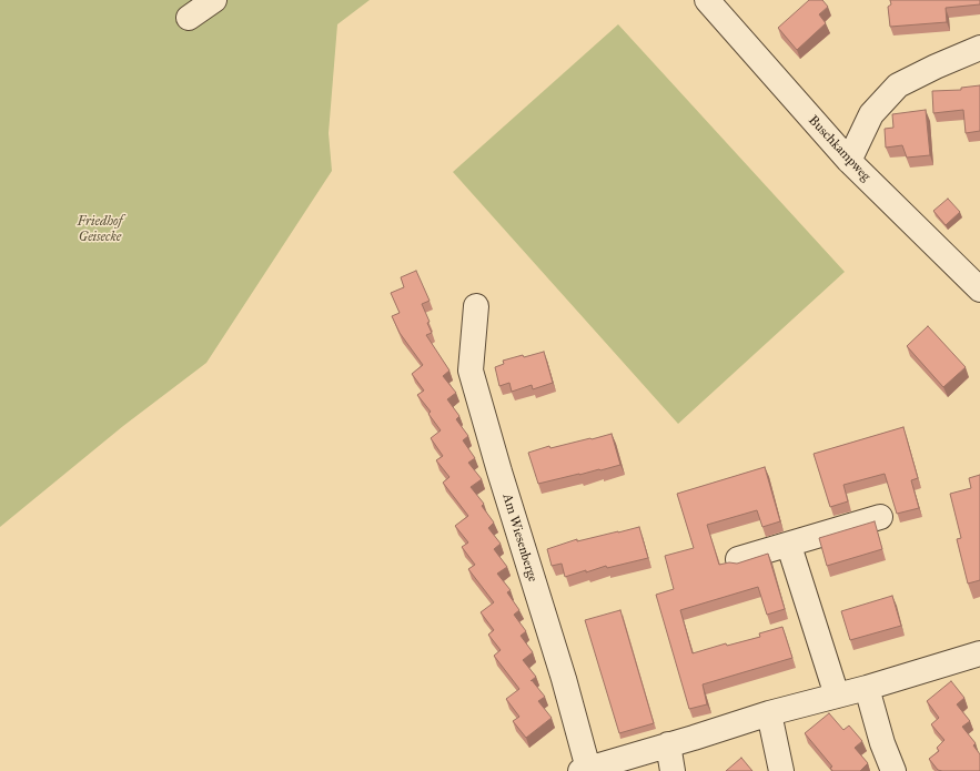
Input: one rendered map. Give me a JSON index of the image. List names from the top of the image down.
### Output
{
  "streets": {
    "street": ["Buschkampweg", "Am Wiesenberge"]
  },
  "parks": ["Friedhof Geisecke"]
}
